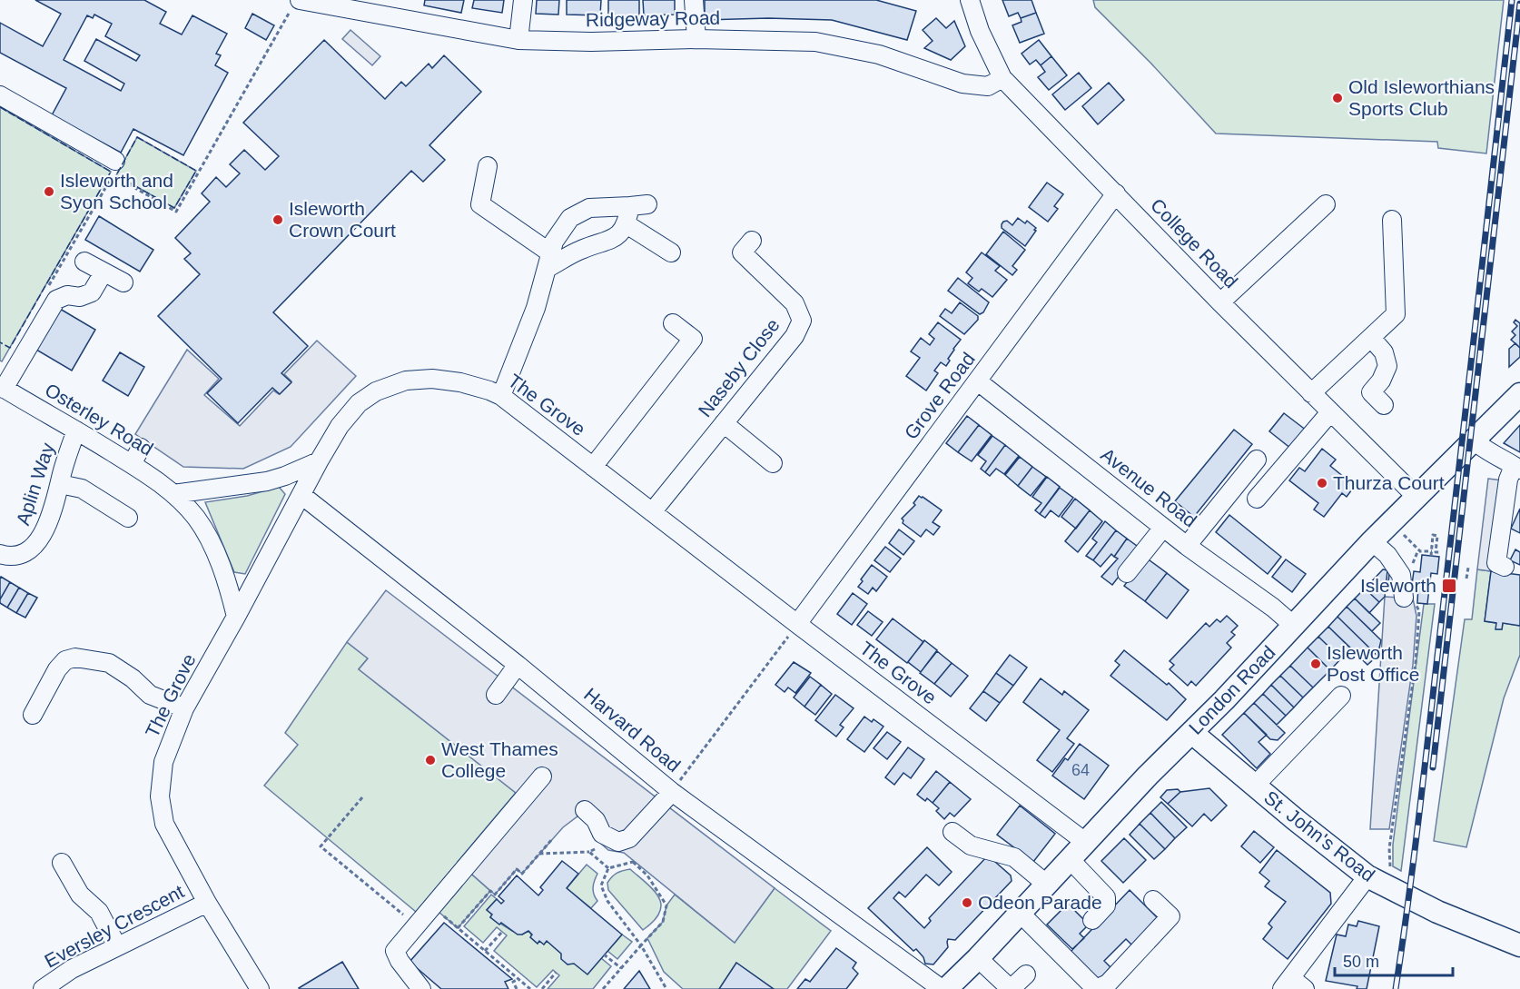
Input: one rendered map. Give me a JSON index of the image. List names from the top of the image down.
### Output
{
  "streets": {
    "main road": ["London Road", "St. John's Road"],
    "street": [
      "Ridgeway Road",
      "College Road",
      "Naseby Close",
      "Grove Road",
      "The Grove",
      "Osterley Road",
      "Aplin Way",
      "Avenue Road",
      "Harvard Road",
      "Eversley Crescent"
    ]
  },
  "crossings": [
    ["Ridgeway Road", "College Road"],
    ["College Road", "Grove Road"],
    ["College Road", "London Road"],
    ["Naseby Close", "The Grove"],
    ["Grove Road", "The Grove"],
    ["Grove Road", "Avenue Road"],
    ["The Grove", "Osterley Road"],
    ["The Grove", "London Road"],
    ["The Grove", "Harvard Road"],
    ["The Grove", "Eversley Crescent"],
    ["Osterley Road", "Aplin Way"],
    ["Avenue Road", "London Road"],
    ["London Road", "St. John's Road"]
  ],
  "places": {
    "other": [
      "Old Isleworthians Sports Club",
      "Isleworth and Syon School",
      "Isleworth Crown Court",
      "Thurza Court",
      "Isleworth Post Office",
      "West Thames College",
      "Odeon Parade"
    ],
    "transit": ["Isleworth"]
  },
  "house_numbers": ["64"],
  "scale_bar": "50 m"
}
